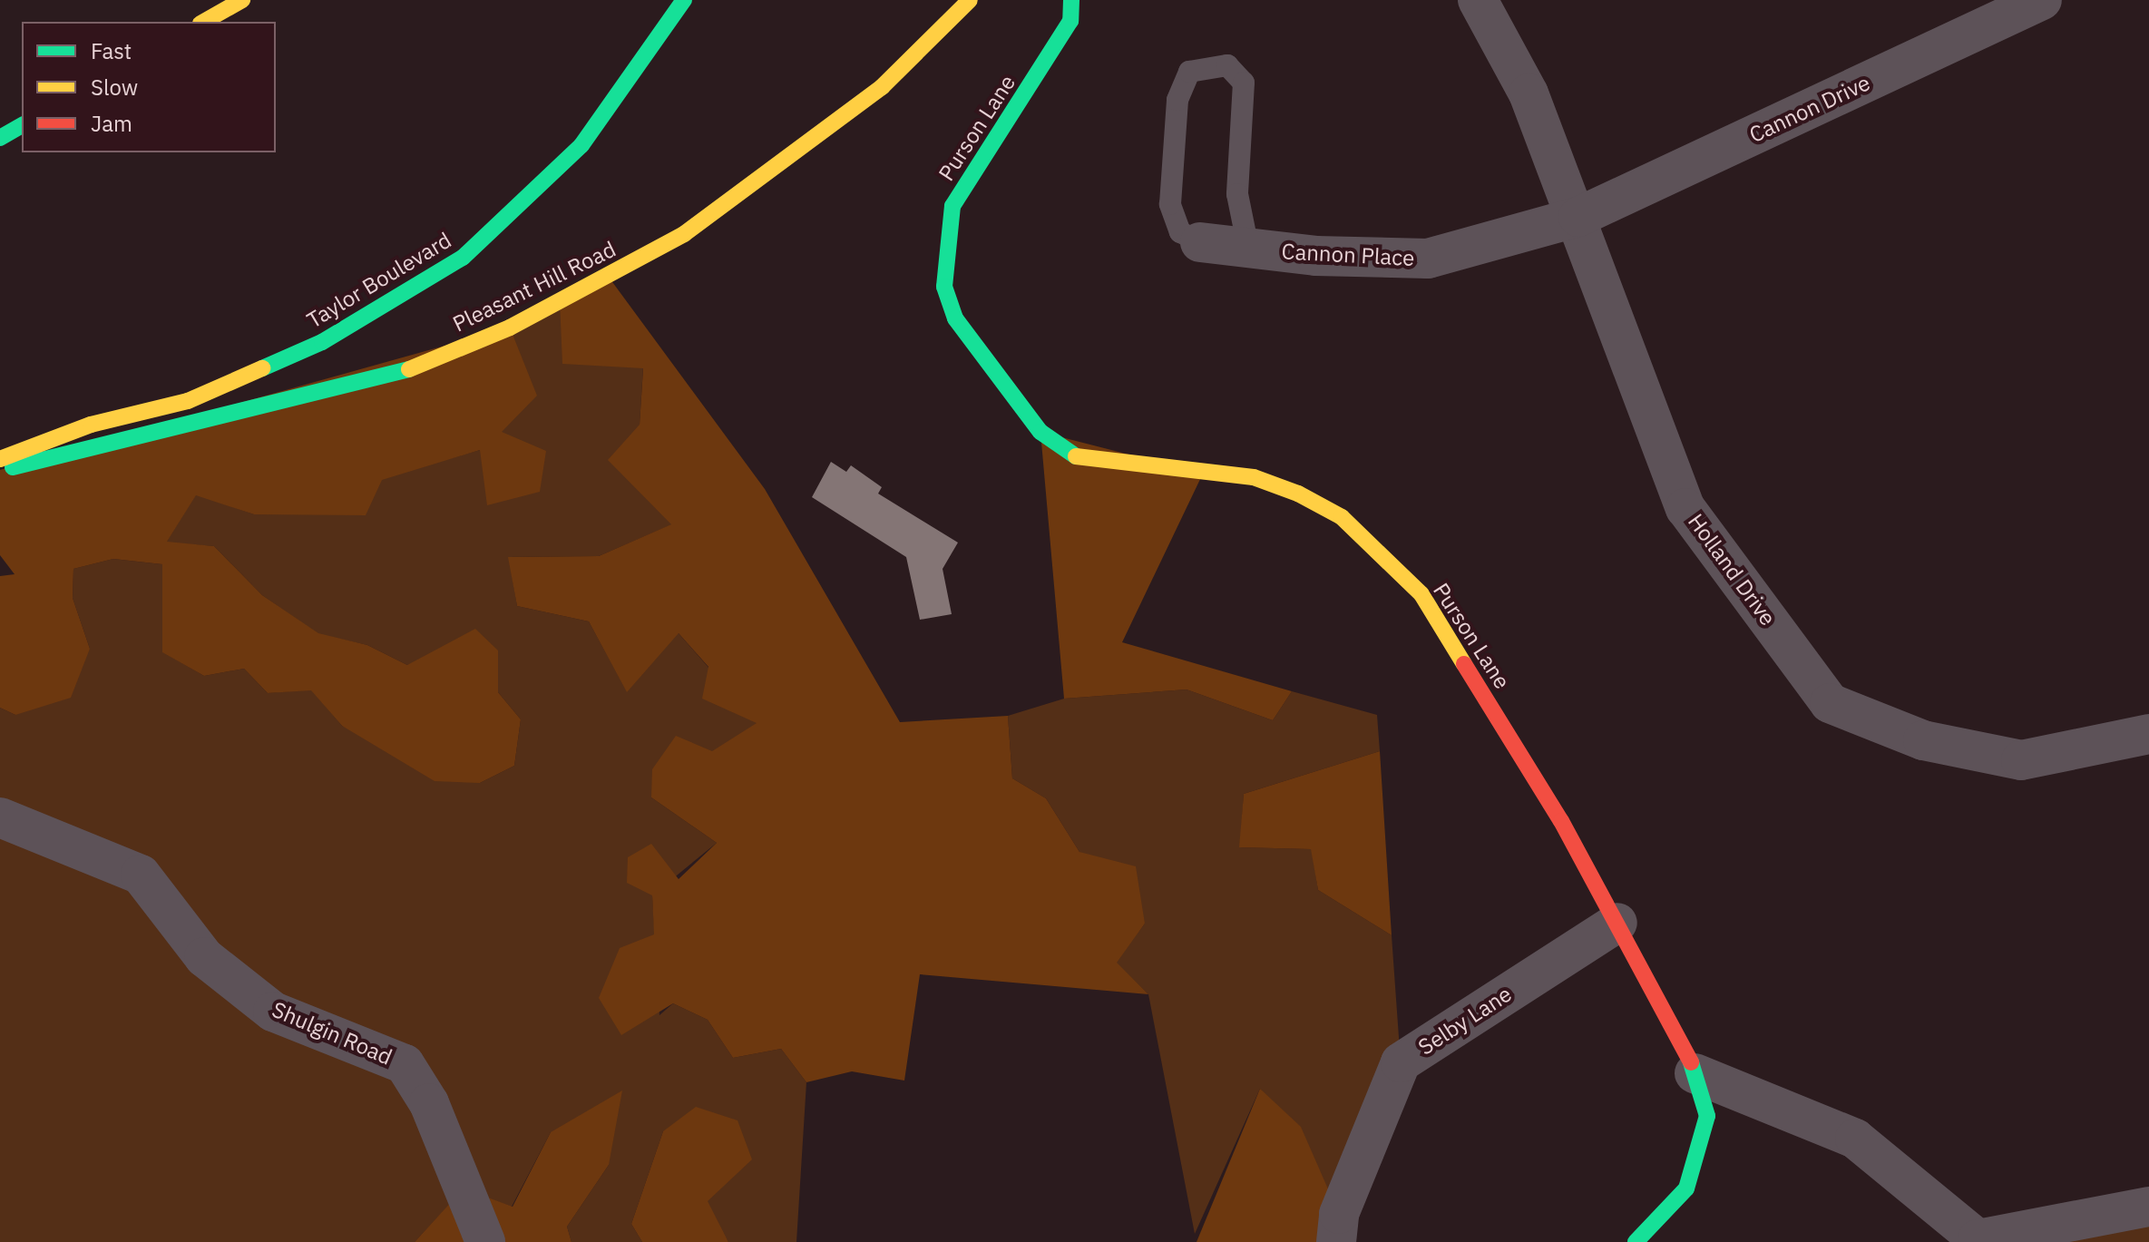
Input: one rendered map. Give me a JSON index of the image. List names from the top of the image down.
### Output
{
  "streets": {
    "main road": ["Purson Lane", "Taylor Boulevard", "Pleasant Hill Road"],
    "street": [
      "Cannon Drive",
      "Cannon Place",
      "Holland Drive",
      "Selby Lane",
      "Shulgin Road"
    ]
  },
  "crossings": [
    ["Cannon Drive", "Cannon Place"],
    ["Cannon Drive", "Holland Drive"],
    ["Purson Lane", "Selby Lane"],
    ["Cannon Place", "Holland Drive"]
  ],
  "legend": ["Fast", "Slow", "Jam"]
}
